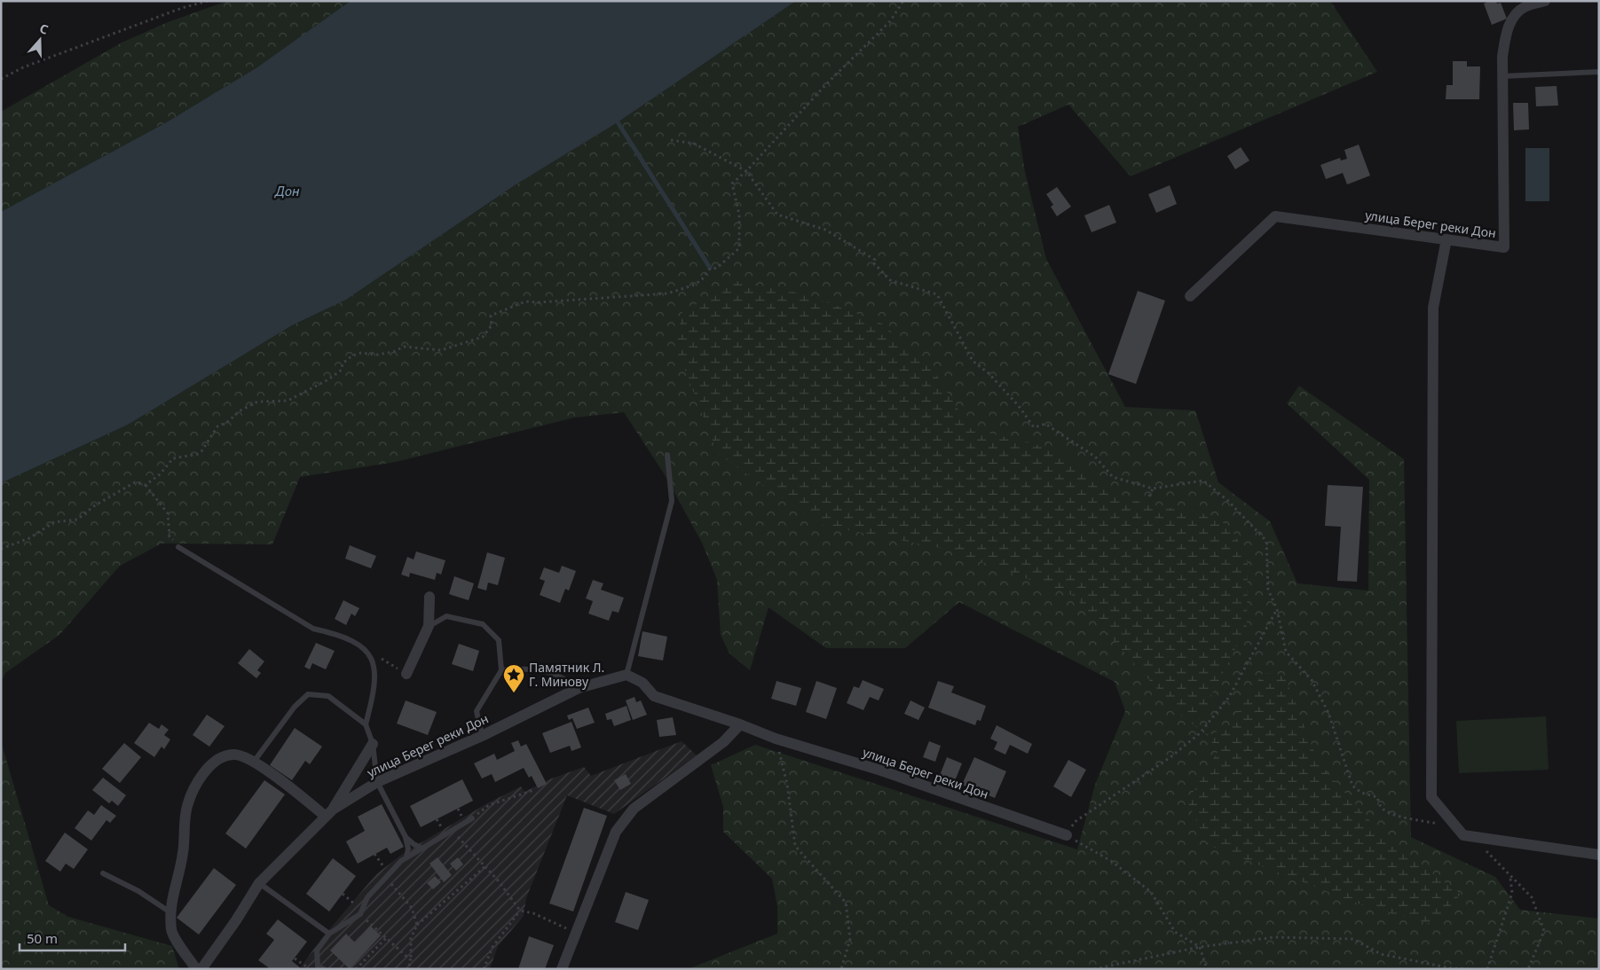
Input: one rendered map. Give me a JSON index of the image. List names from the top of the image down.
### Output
{
  "streets": {
    "street": ["улица Берег реки Дон"]
  },
  "water": ["Дон"],
  "places": {
    "place": ["Памятник Л. Г. Минову"]
  },
  "scale_bar": "50 m",
  "north": "top"
}
